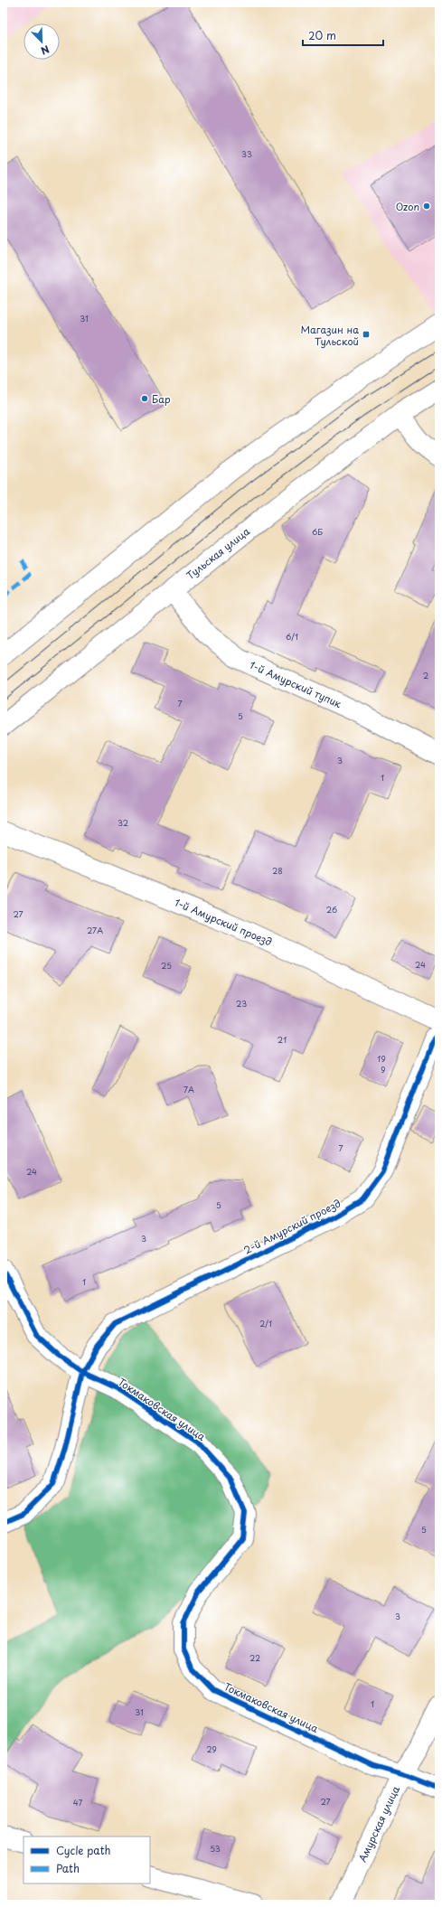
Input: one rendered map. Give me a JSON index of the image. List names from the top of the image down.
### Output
{
  "streets": {
    "street": [
      "Тульская улица",
      "1-й Амурский тупик",
      "1-й Амурский проезд",
      "2-й Амурский проезд",
      "Токмаковская улица",
      "Амурская улица"
    ]
  },
  "crossings": [
    ["Тульская улица", "1-й Амурский тупик"],
    ["2-й Амурский проезд", "Токмаковская улица"],
    ["Токмаковская улица", "Амурская улица"]
  ],
  "places": {
    "other": ["Ozon", "Бар"],
    "transit": ["Магазин на Тульской"]
  },
  "house_numbers": [
    "33",
    "31",
    "6Б",
    "6/1",
    "2",
    "7",
    "5",
    "3",
    "1",
    "32",
    "28",
    "26",
    "27",
    "27А",
    "24",
    "25",
    "23",
    "21",
    "19",
    "9",
    "7А",
    "7",
    "24",
    "5",
    "3",
    "1",
    "2/1",
    "5",
    "3",
    "22",
    "1",
    "31",
    "29",
    "27",
    "47",
    "53"
  ],
  "legend": ["Cycle path", "Path"],
  "scale_bar": "20 m",
  "north": "bottom right"
}
